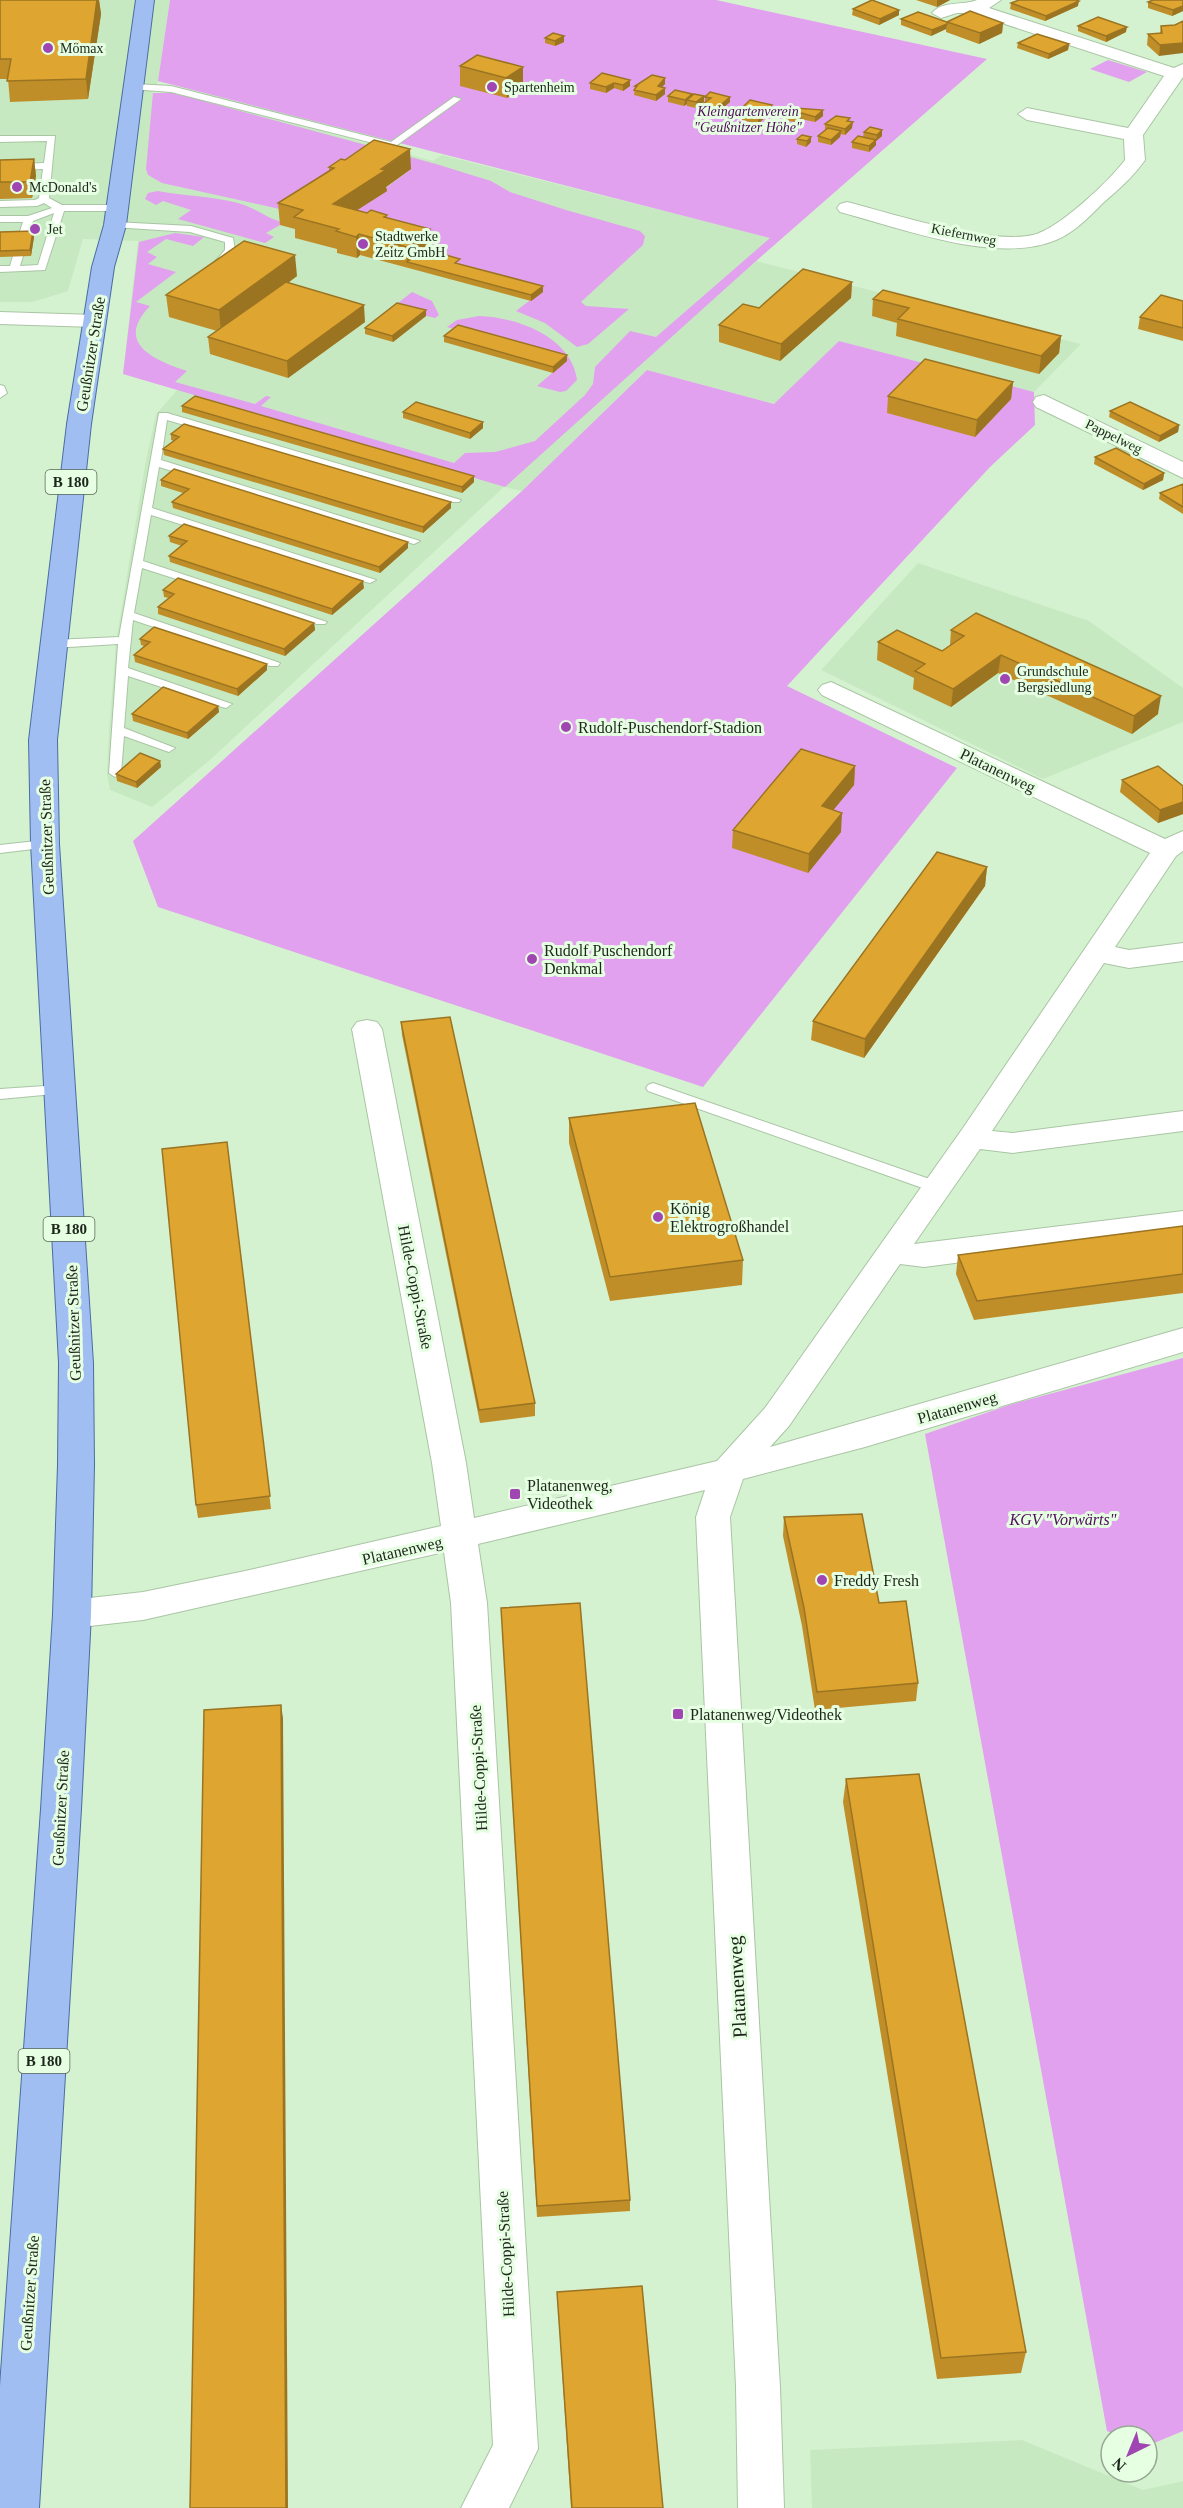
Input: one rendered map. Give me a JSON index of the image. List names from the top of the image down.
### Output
{
  "streets": {
    "main road": ["Geußnitzer Straße", "B 180"],
    "street": [
      "Kiefernweg",
      "Pappelweg",
      "Platanenweg",
      "Hilde-Coppi-Straße"
    ]
  },
  "crossings": [
    ["Geußnitzer Straße", "Platanenweg"],
    ["Platanenweg", "Hilde-Coppi-Straße"]
  ],
  "parks": ["Kleingartenverein \"Geußnitzer Höhe\"", "KGV \"Vorwärts\""],
  "places": {
    "other": [
      "Mömax",
      "Spartenheim",
      "McDonald's",
      "Jet",
      "Stadtwerke Zeitz GmbH",
      "Grundschule Bergsiedlung",
      "Rudolf-Puschendorf-Stadion",
      "Rudolf Puschendorf Denkmal",
      "König Elektrogroßhandel",
      "Freddy Fresh"
    ],
    "transit": ["Platanenweg, Videothek", "Platanenweg/Videothek"]
  },
  "north": "bottom left"
}
